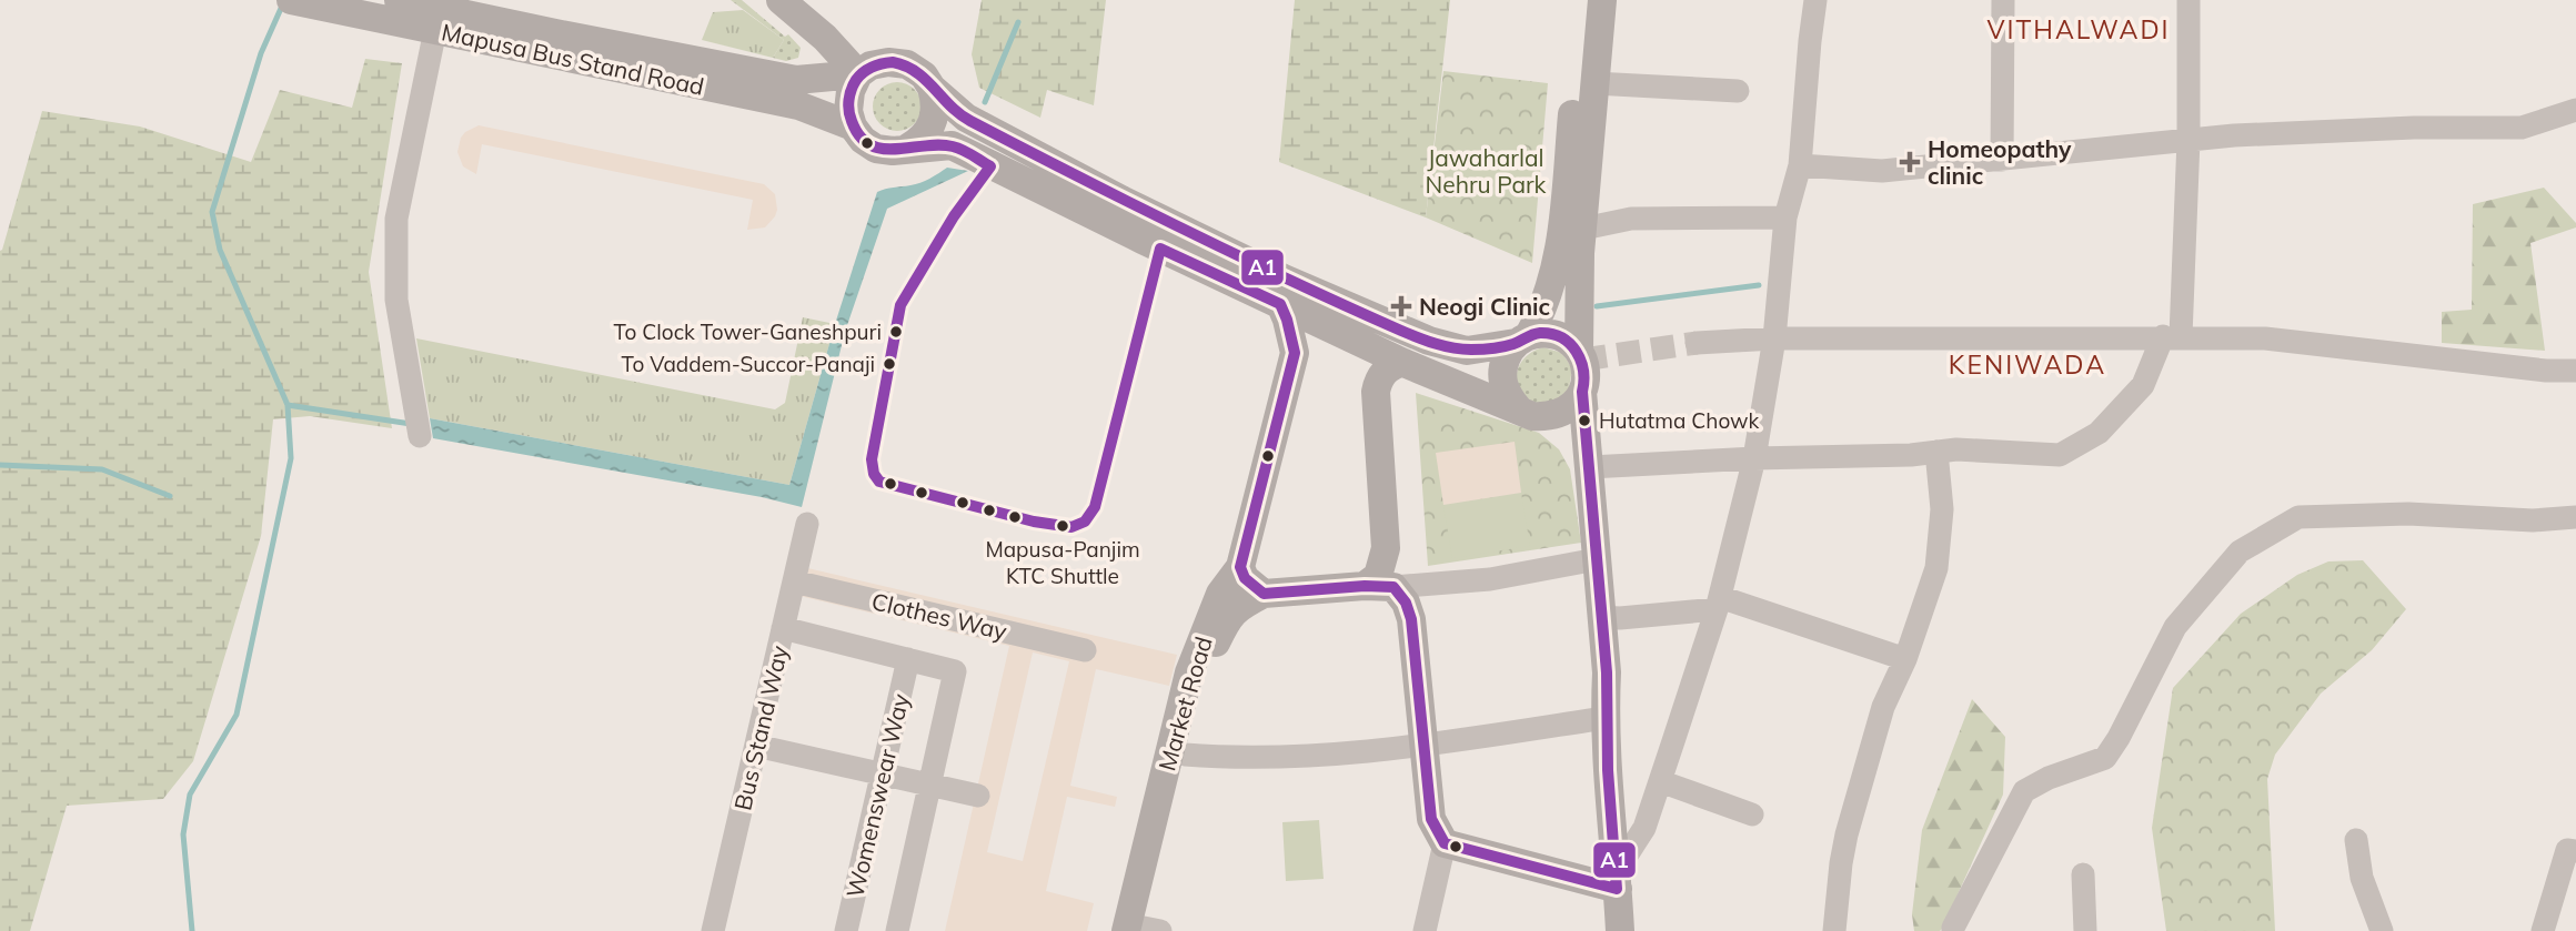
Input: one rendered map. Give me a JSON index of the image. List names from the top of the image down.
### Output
{
  "streets": {
    "main road": ["Mapusa Bus Stand Road", "Market Road"],
    "street": ["Clothes Way", "Bus Stand Way", "Womenswear Way"]
  },
  "crossings": [
    ["Clothes Way", "Bus Stand Way"]
  ],
  "districts": ["VITHALWADI", "KENIWADA"],
  "parks": ["Jawaharlal Nehru Park"],
  "places": {
    "health": ["Homeopathy clinic", "Neogi Clinic"],
    "other": [
      "To Clock Tower-Ganeshpuri",
      "To Vaddem-Succor-Panaji",
      "Hutatma Chowk",
      "Mapusa-Panjim KTC Shuttle"
    ]
  },
  "lines": ["transit line A1"]
}
